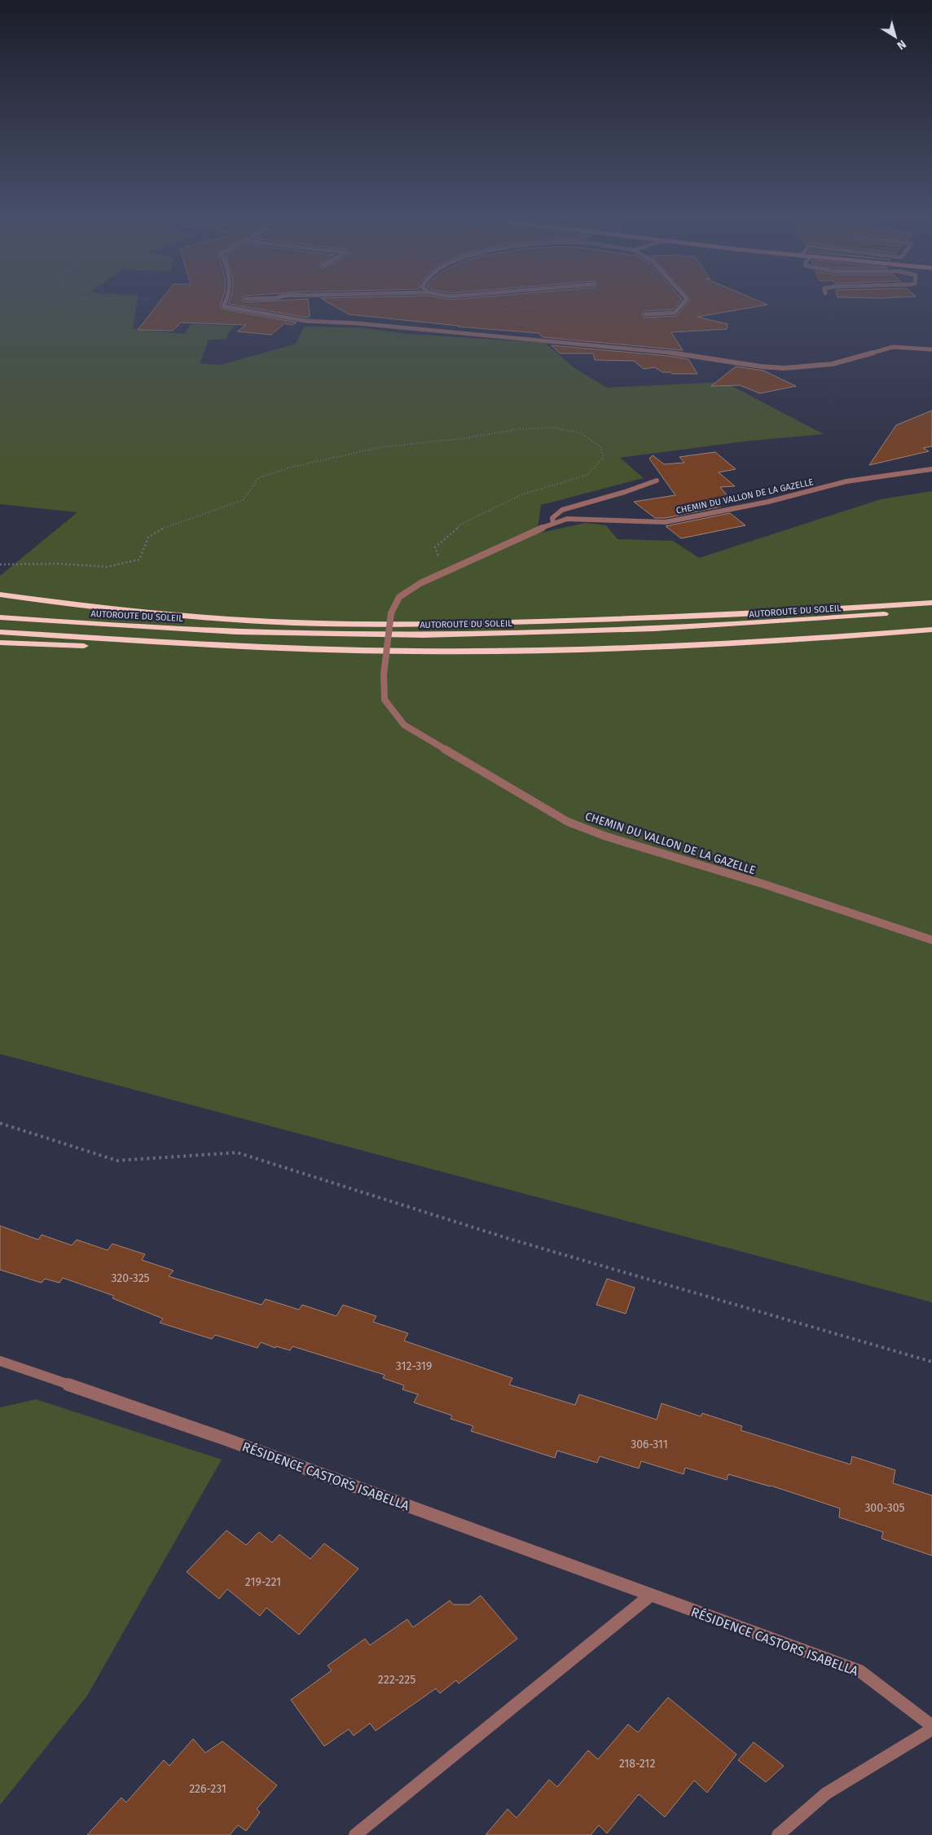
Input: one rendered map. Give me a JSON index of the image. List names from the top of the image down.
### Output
{
  "streets": {
    "highway": ["AUTOROUTE DU SOLEIL"],
    "street": ["CHEMIN DU VALLON DE LA GAZELLE", "RÉSIDENCE CASTORS ISABELLA"]
  },
  "house_numbers": [
    "320-325",
    "312-319",
    "306-311",
    "300-305",
    "219-221",
    "222-225",
    "218-212",
    "226-231"
  ],
  "north": "bottom right"
}
